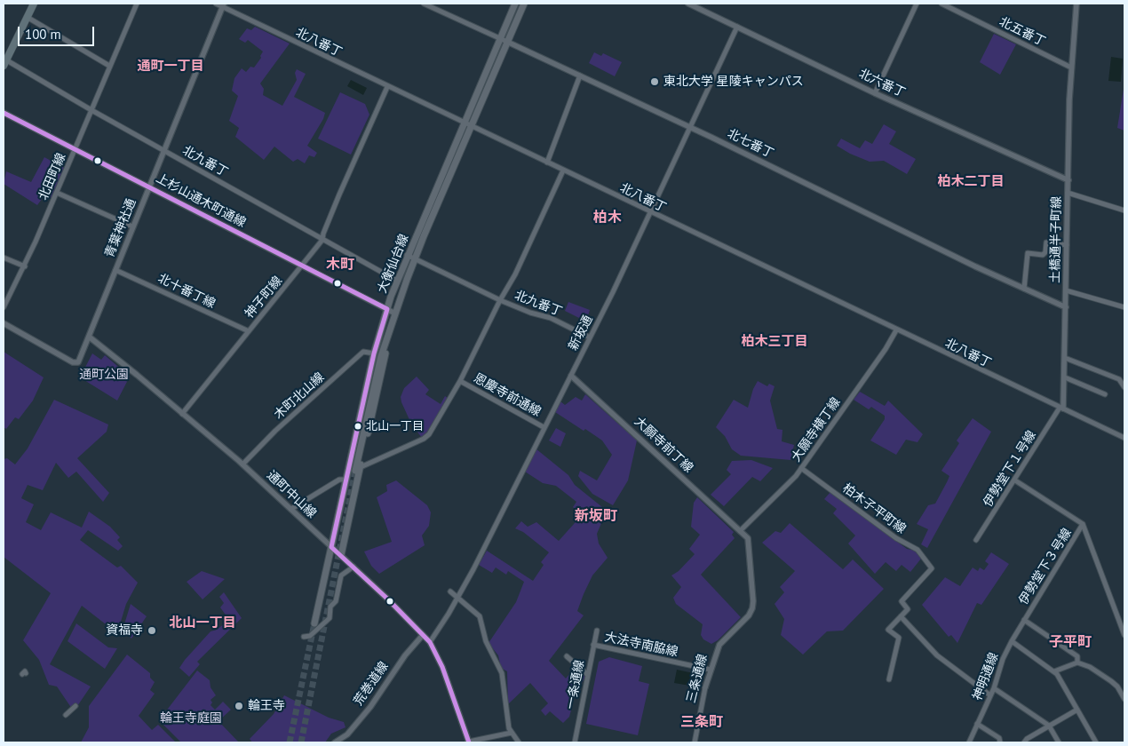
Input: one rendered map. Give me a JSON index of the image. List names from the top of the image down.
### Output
{
  "streets": {
    "main road": ["大衡仙台線"],
    "street": [
      "北五番丁",
      "北八番丁",
      "北六番丁",
      "北七番丁",
      "北九番丁",
      "北田町線",
      "上杉山通木町通線",
      "青葉神社通",
      "土橋通半子町線",
      "北十番丁線",
      "神子町線",
      "新坂通",
      "恩慶寺前通線",
      "木町北山線",
      "大願寺横丁線",
      "大願寺前丁線",
      "伊勢堂下１号線",
      "通町中山線",
      "柏木子平町線",
      "伊勢堂下３号線",
      "大法寺南脇線",
      "神明通線",
      "三条通線",
      "荒巻道線",
      "一条通線"
    ]
  },
  "crossings": [
    ["北五番丁", "土橋通半子町線"],
    ["北八番丁", "青葉神社通"],
    ["北八番丁", "土橋通半子町線"],
    ["北八番丁", "大衡仙台線"],
    ["北八番丁", "神子町線"],
    ["北八番丁", "新坂通"],
    ["北八番丁", "大願寺横丁線"],
    ["北八番丁", "伊勢堂下１号線"],
    ["北六番丁", "土橋通半子町線"],
    ["北六番丁", "新坂通"],
    ["北七番丁", "土橋通半子町線"],
    ["北七番丁", "大衡仙台線"],
    ["北七番丁", "新坂通"],
    ["北九番丁", "北田町線"],
    ["北九番丁", "青葉神社通"],
    ["北九番丁", "大衡仙台線"],
    ["北九番丁", "神子町線"],
    ["北九番丁", "新坂通"],
    ["北田町線", "上杉山通木町通線"],
    ["上杉山通木町通線", "青葉神社通"],
    ["上杉山通木町通線", "大衡仙台線"],
    ["上杉山通木町通線", "神子町線"],
    ["青葉神社通", "北十番丁線"],
    ["青葉神社通", "通町中山線"],
    ["土橋通半子町線", "伊勢堂下１号線"],
    ["大衡仙台線", "木町北山線"],
    ["大衡仙台線", "通町中山線"],
    ["北十番丁線", "神子町線"],
    ["神子町線", "通町中山線"],
    ["新坂通", "恩慶寺前通線"],
    ["新坂通", "大願寺前丁線"],
    ["新坂通", "通町中山線"],
    ["木町北山線", "通町中山線"],
    ["大願寺横丁線", "大願寺前丁線"],
    ["大願寺横丁線", "柏木子平町線"],
    ["大願寺横丁線", "三条通線"],
    ["大願寺前丁線", "三条通線"],
    ["通町中山線", "荒巻道線"],
    ["伊勢堂下３号線", "神明通線"],
    ["大法寺南脇線", "三条通線"],
    ["大法寺南脇線", "一条通線"]
  ],
  "districts": [
    "通町一丁目",
    "柏木二丁目",
    "柏木",
    "木町",
    "柏木三丁目",
    "新坂町",
    "北山一丁目",
    "子平町",
    "三条町"
  ],
  "parks": ["通町公園", "輪王寺庭園"],
  "places": [
    "東北大学 星陵キャンパス",
    "北山一丁目",
    "資福寺",
    "輪王寺"
  ],
  "scale_bar": "100 m"
}
